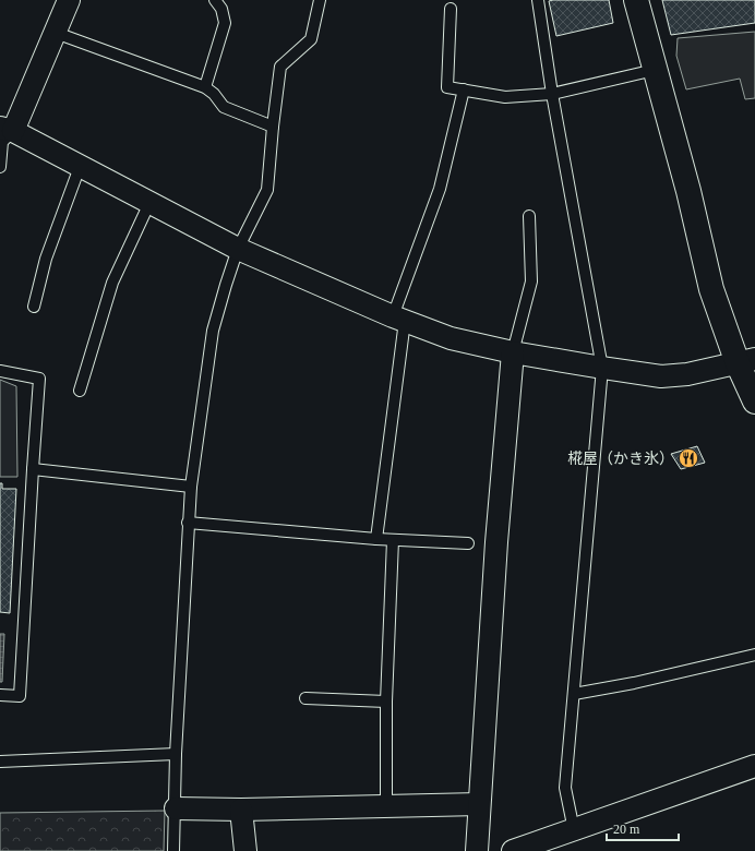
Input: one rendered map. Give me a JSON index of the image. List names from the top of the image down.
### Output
{
  "places": {
    "restaurant": ["椛屋（かき氷）"]
  },
  "scale_bar": "20 m"
}
